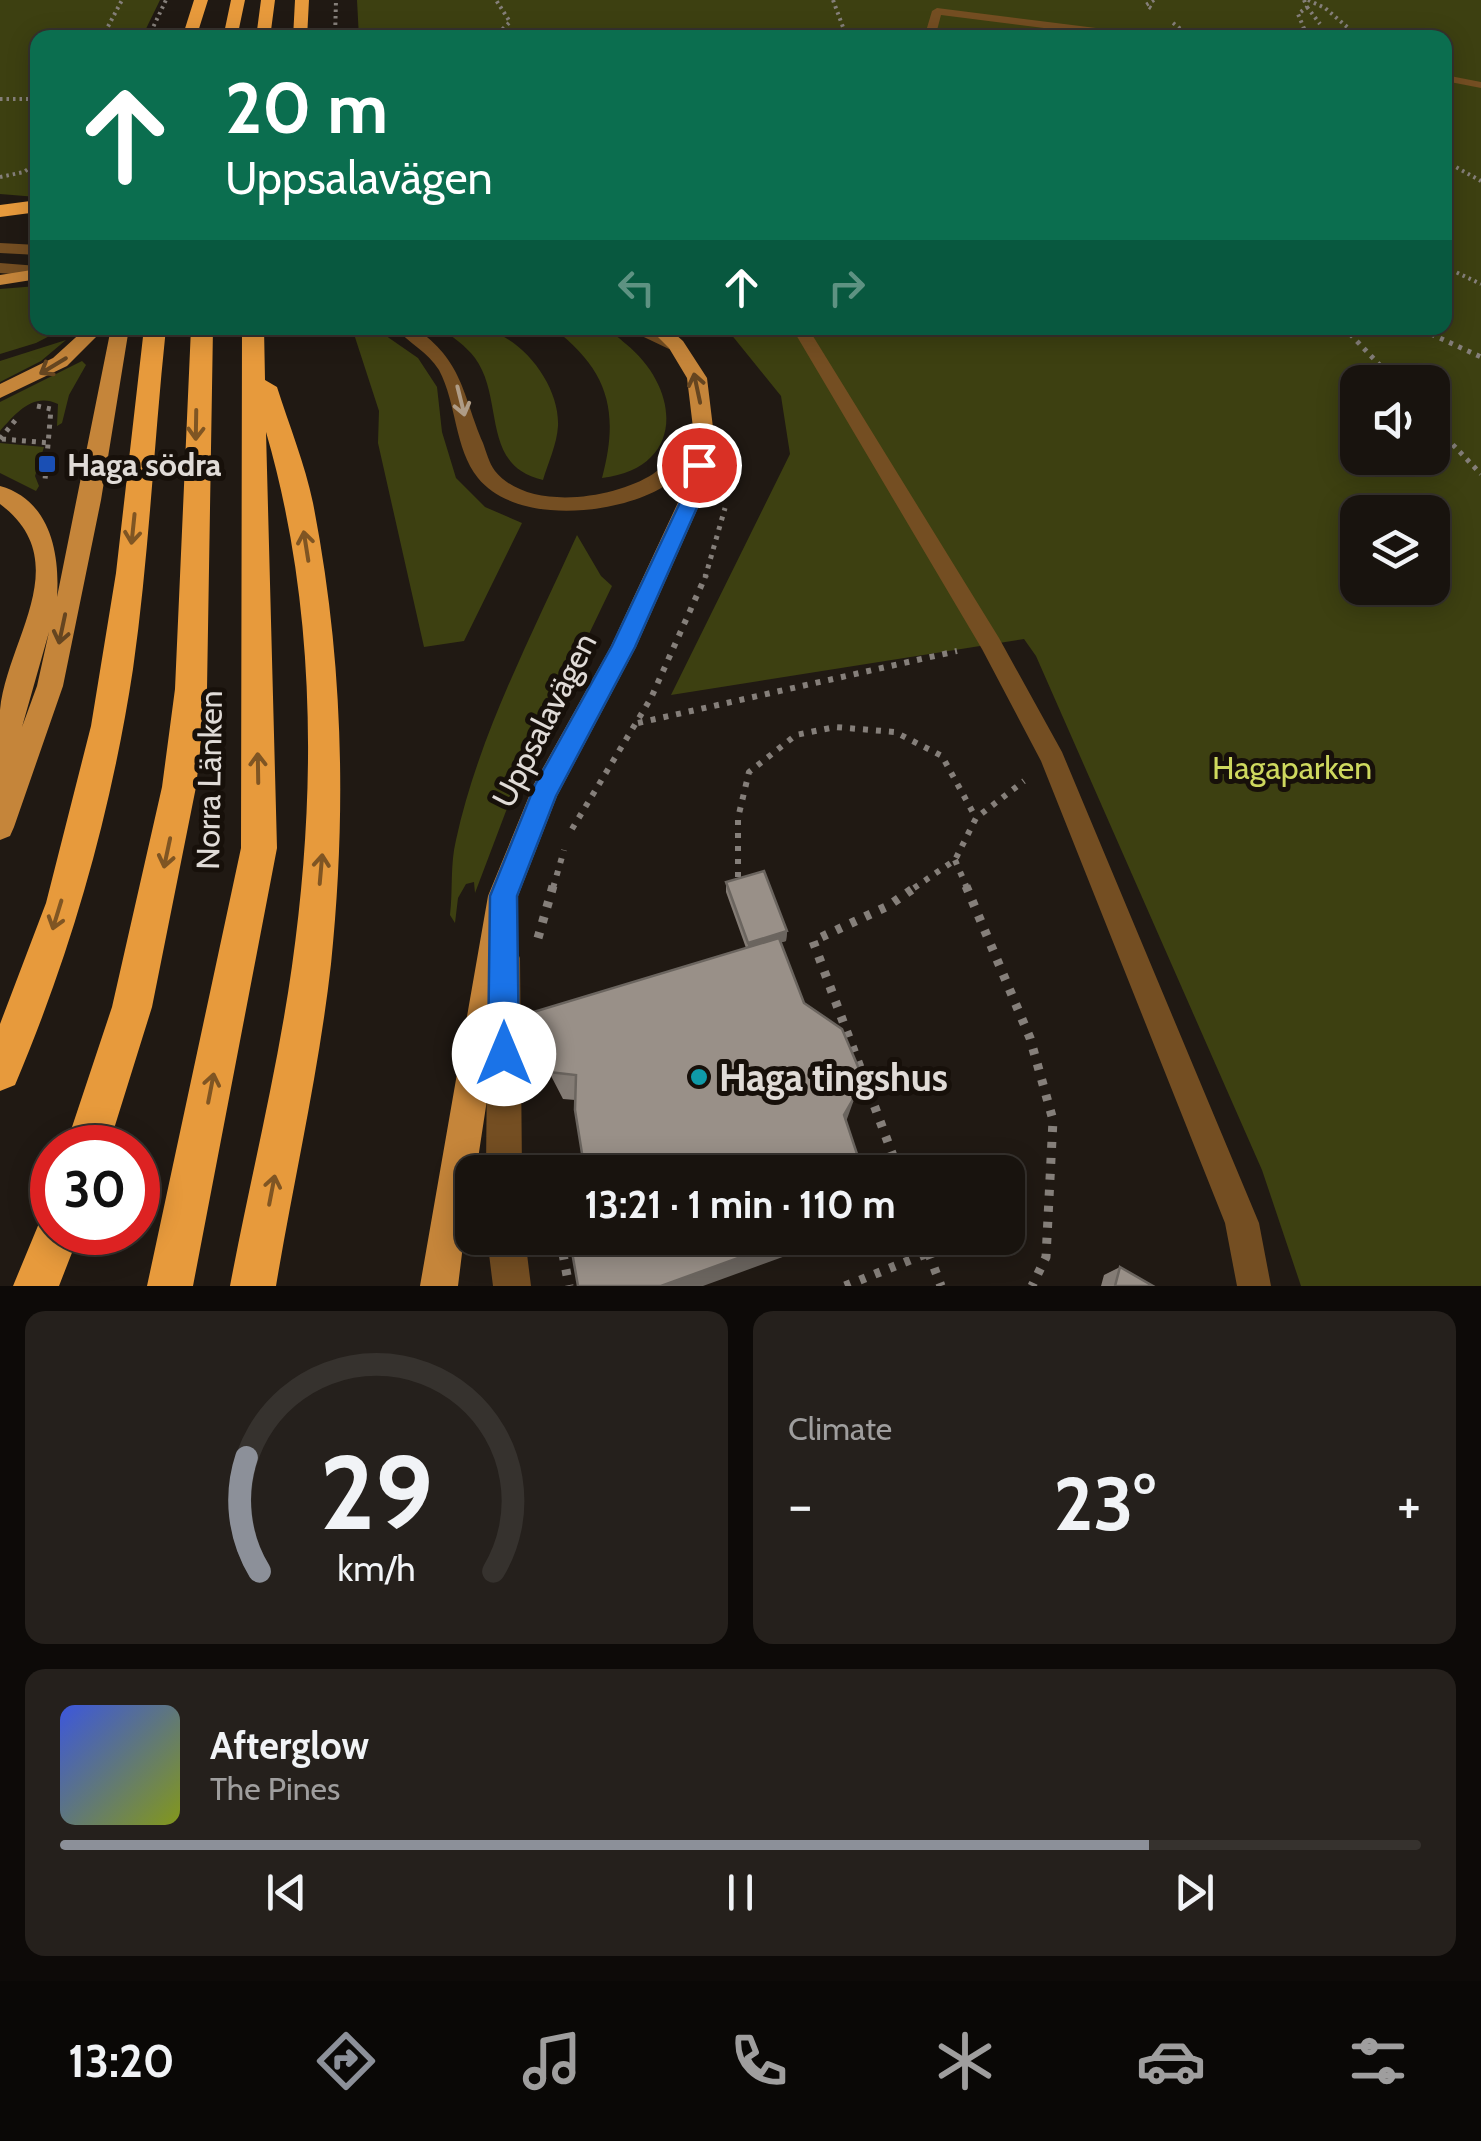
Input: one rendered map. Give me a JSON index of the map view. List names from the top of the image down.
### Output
{
  "streets": {
    "highway": ["Norra Länken"],
    "main road": ["Uppsalavägen"]
  },
  "parks": ["Hagaparken"],
  "places": {
    "transit": ["Haga södra"],
    "other": ["Haga tingshus"]
  },
  "page": {
    "turn": ["20 m", "Uppsalavägen"],
    "limit": "30",
    "trip": "13:21 · 1 min · 110 m",
    "tile": "Climate",
    "heat": ["−", "23°", "+"],
    "song": ["Afterglow", "The Pines"],
    "tabs": "13:20",
    "gauge": ["29", "km/h"]
  }
}
